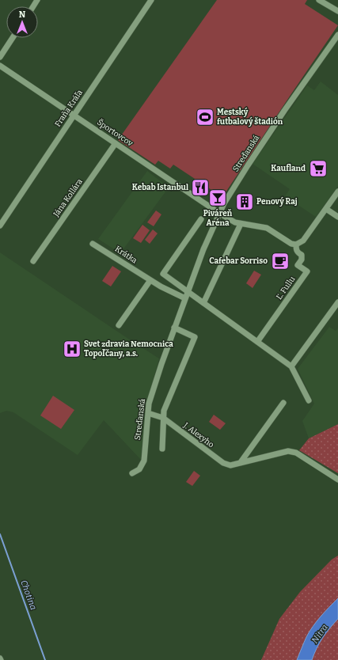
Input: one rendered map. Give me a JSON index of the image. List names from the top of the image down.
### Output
{
  "streets": {
    "street": [
      "Fraňa Kráľa",
      "Športovcov",
      "Streďanská",
      "Jána Kollára",
      "Krátka",
      "Ľ. Fullu",
      "J. Alexyho"
    ]
  },
  "crossings": [
    ["Fraňa Kráľa", "Športovcov"],
    ["Športovcov", "Streďanská"],
    ["Športovcov", "Jána Kollára"],
    ["Športovcov", "Ľ. Fullu"],
    ["Streďanská", "Krátka"],
    ["Streďanská", "J. Alexyho"]
  ],
  "water": ["Chotina", "Nitra"],
  "places": {
    "sports": ["Mestský futbalový štadión"],
    "supermarket": ["Kaufland"],
    "restaurant": ["Kebab Istanbul"],
    "bar": ["Piváreň Aréna"],
    "building": ["Penový Raj"],
    "cafe": ["Cafebar Sorriso"],
    "hospital": ["Svet zdravia Nemocnica Topoľčany, a.s."]
  },
  "north": "top"
}
